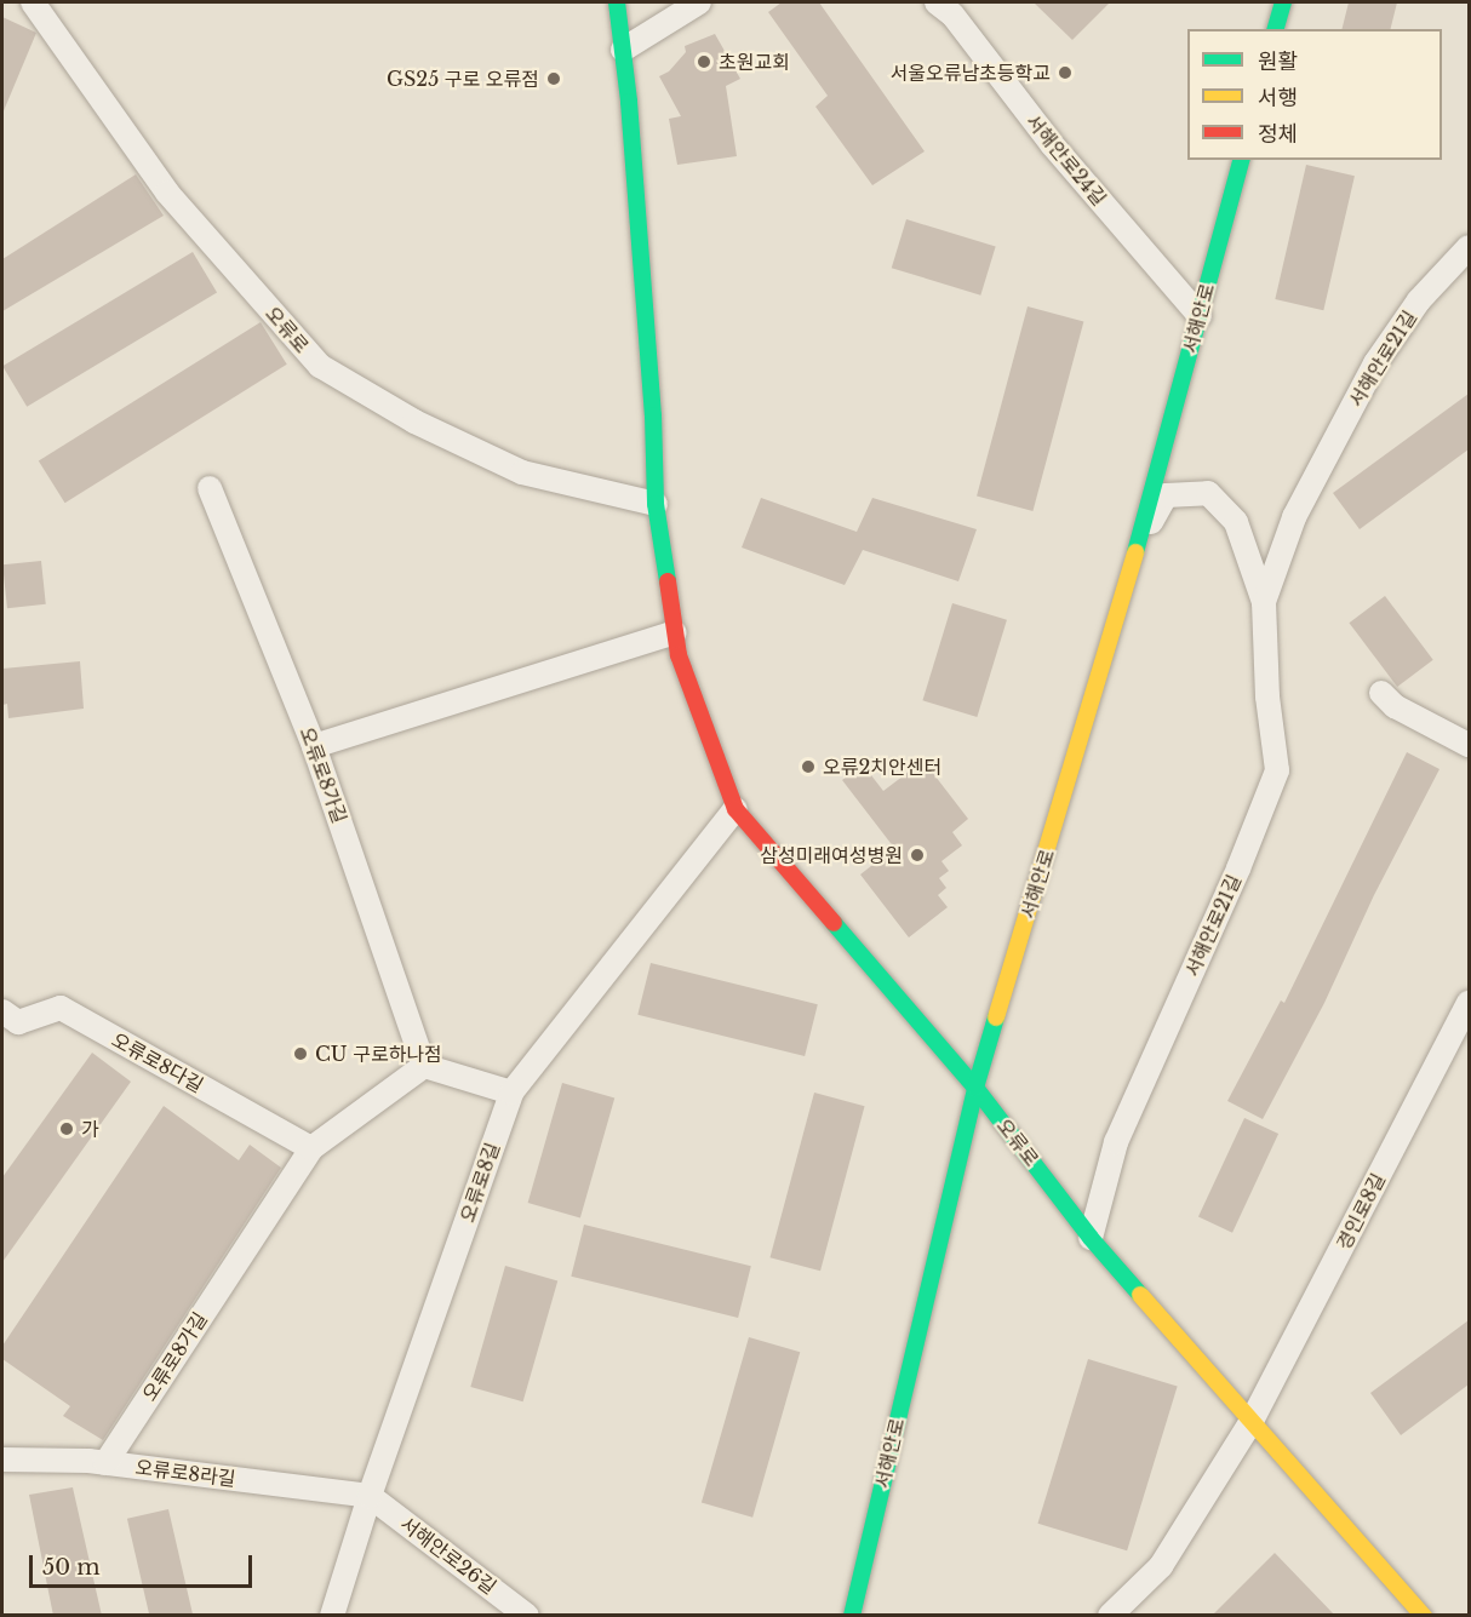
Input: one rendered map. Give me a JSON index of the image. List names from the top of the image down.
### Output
{
  "streets": {
    "main road": ["서해안로", "오류로"],
    "street": [
      "서해안로24길",
      "서해안로21길",
      "오류로8가길",
      "오류로8다길",
      "오류로8길",
      "경인로8길",
      "오류로8라길",
      "서해안로26길"
    ]
  },
  "crossings": [
    ["서해안로24길", "서해안로"],
    ["서해안로", "오류로"],
    ["서해안로", "서해안로21길"],
    ["오류로", "서해안로21길"],
    ["오류로", "오류로8길"],
    ["오류로", "경인로8길"],
    ["오류로8가길", "오류로8다길"],
    ["오류로8가길", "오류로8라길"],
    ["오류로8길", "오류로8라길"],
    ["오류로8길", "서해안로26길"],
    ["오류로8라길", "서해안로26길"]
  ],
  "places": [
    "초원교회",
    "서울오류남초등학교",
    "GS25 구로 오류점",
    "오류2치안센터",
    "삼성미래여성병원",
    "CU 구로하나점",
    "가"
  ],
  "legend": ["원활", "서행", "정체"],
  "scale_bar": "50 m"
}
